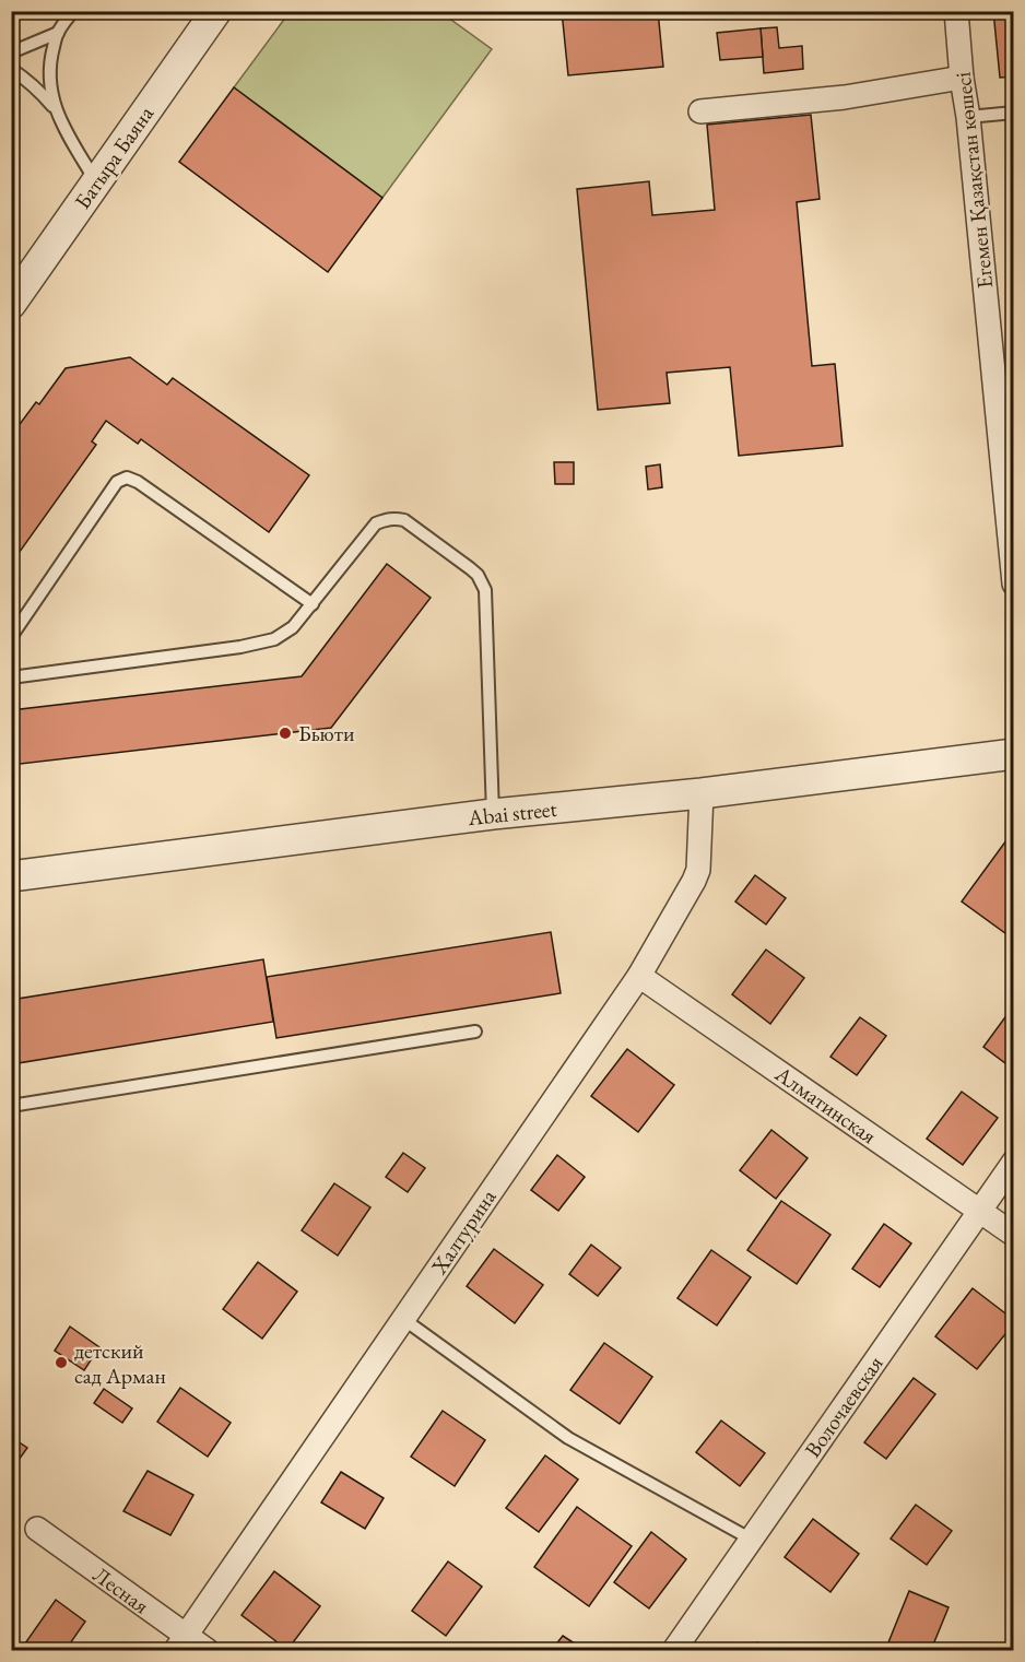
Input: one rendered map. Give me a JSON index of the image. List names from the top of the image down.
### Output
{
  "streets": {
    "street": [
      "Батыра Баяна",
      "Егемен Қазақстан көшесі",
      "Abai street",
      "Алматинская",
      "Халтурина",
      "Волочаевская",
      "Лесная"
    ]
  },
  "crossings": [
    ["Abai street", "Халтурина"],
    ["Алматинская", "Халтурина"],
    ["Алматинская", "Волочаевская"],
    ["Халтурина", "Лесная"]
  ],
  "places": ["Бьюти", "детский сад Арман"]
}
